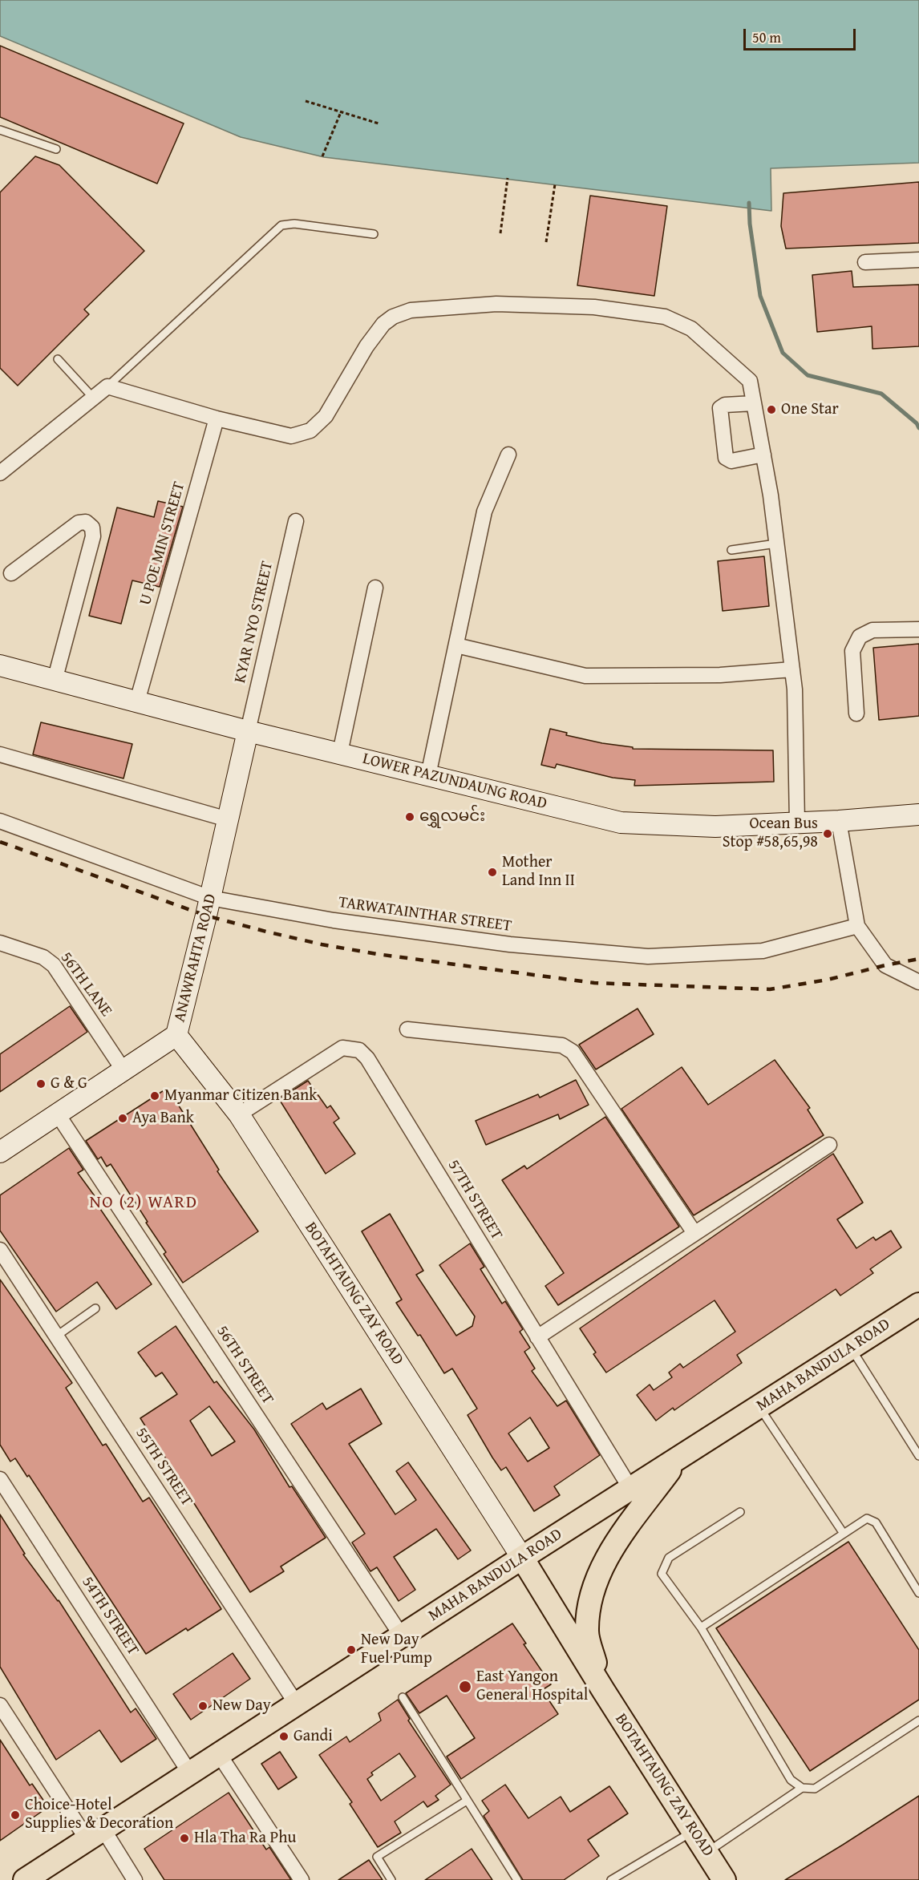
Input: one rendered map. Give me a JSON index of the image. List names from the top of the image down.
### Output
{
  "streets": {
    "main road": [
      "LOWER PAZUNDAUNG ROAD",
      "ANAWRAHTA ROAD",
      "BOTAHTAUNG ZAY ROAD",
      "MAHA BANDULA ROAD"
    ],
    "street": [
      "U POE MIN STREET",
      "KYAR NYO STREET",
      "TARWATAINTHAR STREET",
      "56TH LANE",
      "57TH STREET",
      "56TH STREET",
      "55TH STREET",
      "54TH STREET"
    ]
  },
  "crossings": [
    ["U POE MIN STREET", "LOWER PAZUNDAUNG ROAD"],
    ["KYAR NYO STREET", "LOWER PAZUNDAUNG ROAD"],
    ["KYAR NYO STREET", "ANAWRAHTA ROAD"],
    ["LOWER PAZUNDAUNG ROAD", "ANAWRAHTA ROAD"],
    ["TARWATAINTHAR STREET", "ANAWRAHTA ROAD"],
    ["ANAWRAHTA ROAD", "56TH LANE"],
    ["ANAWRAHTA ROAD", "BOTAHTAUNG ZAY ROAD"],
    ["ANAWRAHTA ROAD", "56TH STREET"],
    ["57TH STREET", "BOTAHTAUNG ZAY ROAD"],
    ["57TH STREET", "MAHA BANDULA ROAD"],
    ["BOTAHTAUNG ZAY ROAD", "MAHA BANDULA ROAD"],
    ["56TH STREET", "MAHA BANDULA ROAD"],
    ["MAHA BANDULA ROAD", "55TH STREET"],
    ["MAHA BANDULA ROAD", "54TH STREET"]
  ],
  "districts": ["NO (2) WARD"],
  "places": [
    "One Star",
    "ရွှေလမင်း",
    "Ocean Bus Stop #58,65,98",
    "Mother Land Inn II",
    "G & G",
    "Myanmar Citizen Bank",
    "Aya Bank",
    "New Day Fuel Pump",
    "East Yangon General Hospital",
    "New Day",
    "Gandi",
    "Choice-Hotel Supplies & Decoration",
    "Hla Tha Ra Phu"
  ],
  "scale_bar": "50 m"
}
